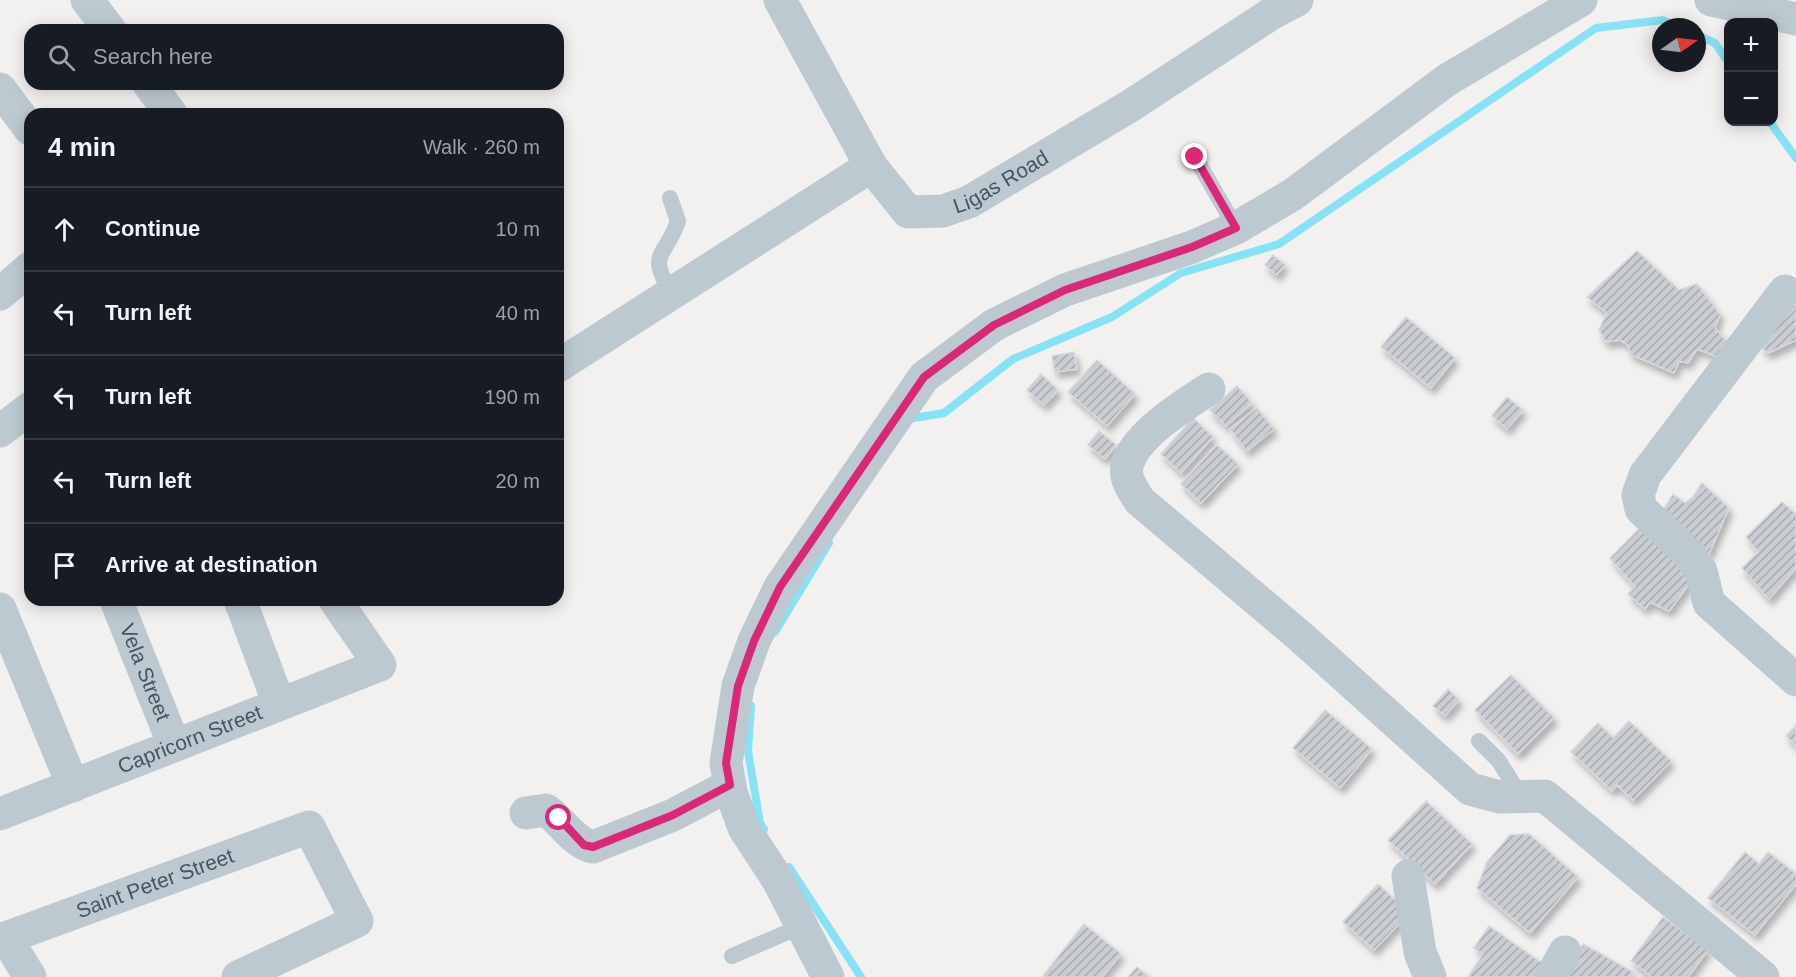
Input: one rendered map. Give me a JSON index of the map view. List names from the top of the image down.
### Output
{
  "streets": {
    "street": [
      "Ligas Road",
      "Vela Street",
      "Capricorn Street",
      "Saint Peter Street"
    ]
  },
  "crossings": [
    ["Vela Street", "Capricorn Street"]
  ],
  "north": "right",
  "page": {
    "map_buttons": ["+", "−"],
    "search": "Search here",
    "heading": ["4 min", "Walk · 260 m"],
    "list": [
      ["Continue", "10 m"],
      ["Turn left", "40 m"],
      ["Turn left", "190 m"],
      ["Turn left", "20 m"],
      "Arrive at destination"
    ]
  }
}
